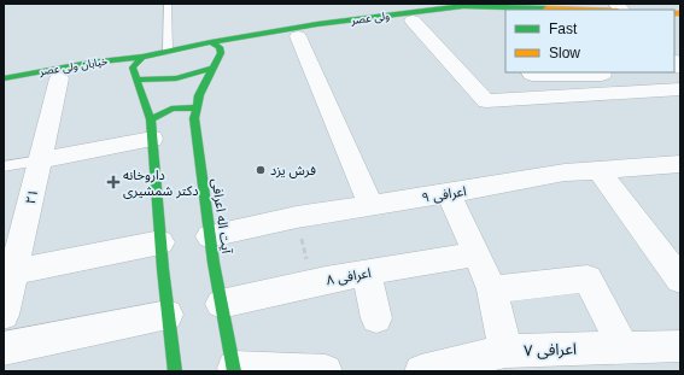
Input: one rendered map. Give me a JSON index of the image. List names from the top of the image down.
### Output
{
  "streets": {
    "main road": ["ولی عصر", "خیابان ولی عصر", "آیت اله اعرافی"],
    "street": [
      "اعرافی ۹",
      "۲۱",
      "اعرافی ۸",
      "اعرافی ۷"
    ]
  },
  "crossings": [
    ["ولی عصر", "خیابان ولی عصر"],
    ["ولی عصر", "آیت اله اعرافی"],
    ["خیابان ولی عصر", "۲۱"],
    ["اعرافی ۹", "آیت اله اعرافی"],
    ["آیت اله اعرافی", "اعرافی ۸"]
  ],
  "places": {
    "other": ["فرش یزد"],
    "health": ["داروخانه دکتر شمشیری"]
  },
  "legend": ["Fast", "Slow"]
}
